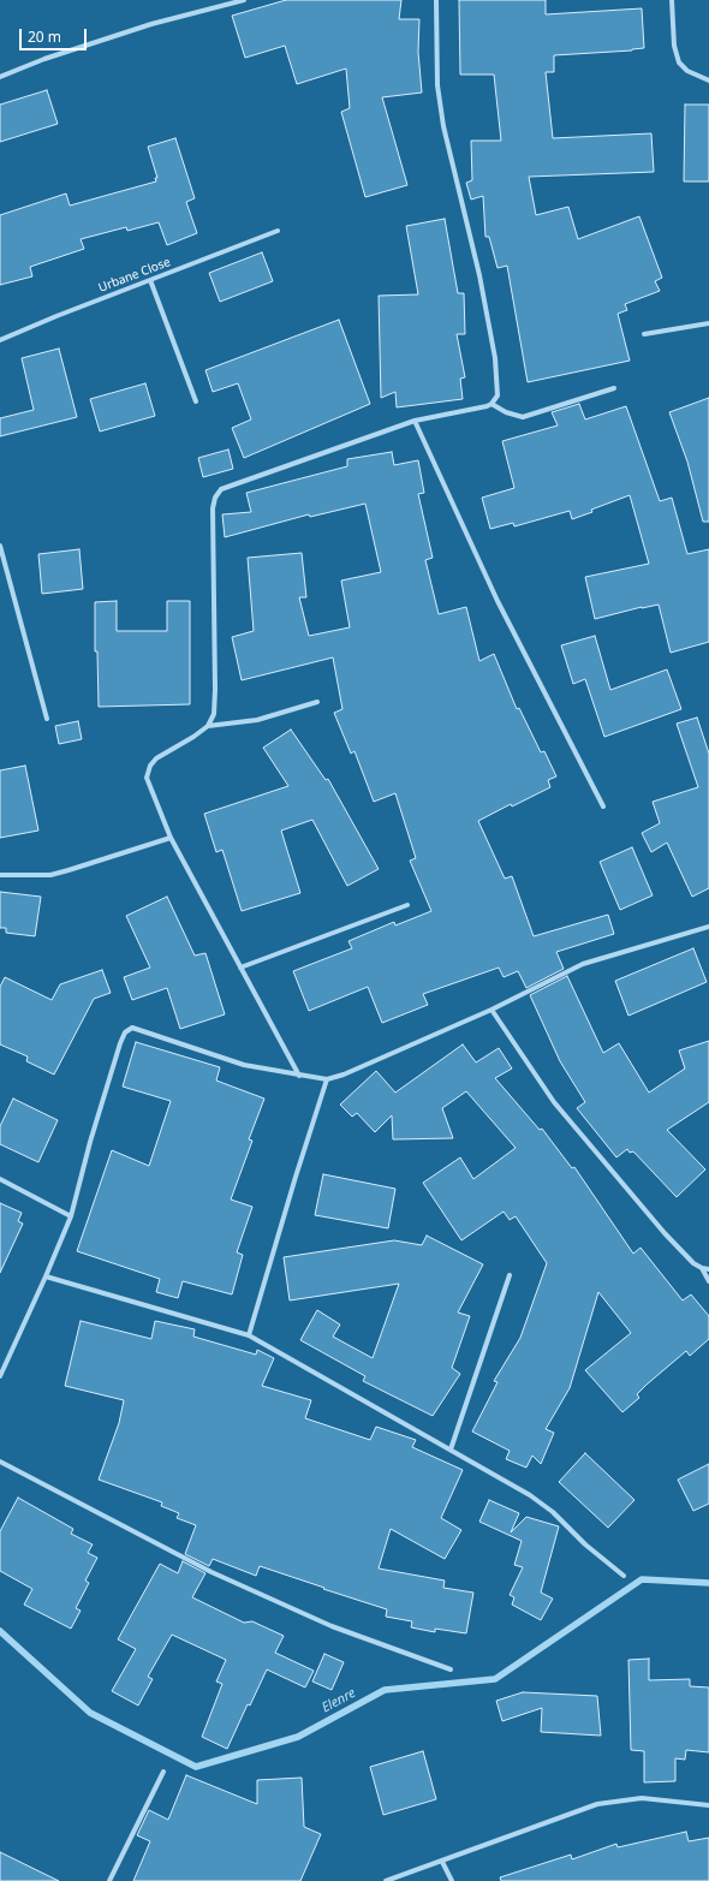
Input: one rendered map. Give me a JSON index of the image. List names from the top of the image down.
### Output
{
  "streets": {
    "street": ["Urbane Close"]
  },
  "water": ["Elenre"],
  "scale_bar": "20 m"
}
